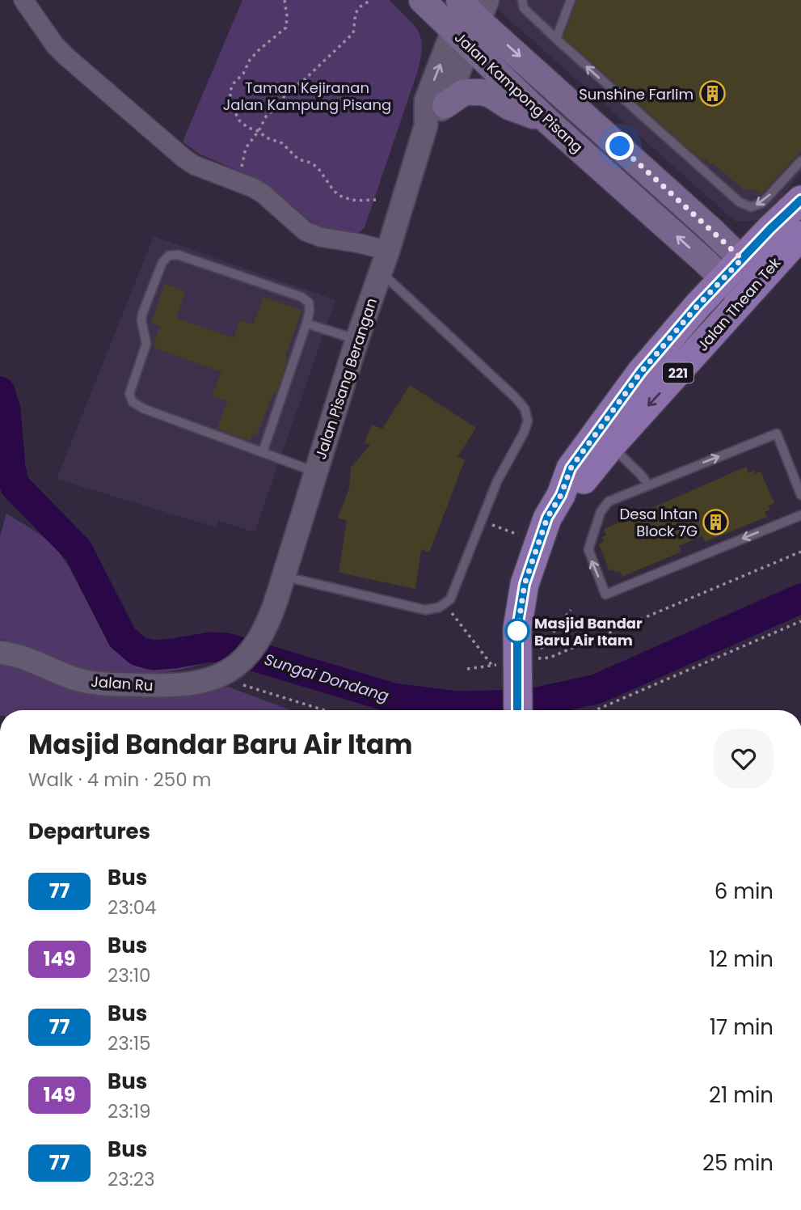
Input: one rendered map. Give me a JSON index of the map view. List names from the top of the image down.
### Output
{
  "streets": {
    "main road": ["Jalan Kampong Pisang", "Jalan Thean Tek", "221"],
    "street": ["Jalan Pisang Berangan", "Jalan Ru"]
  },
  "crossings": [
    ["Jalan Kampong Pisang", "Jalan Thean Tek"],
    ["Jalan Kampong Pisang", "Jalan Pisang Berangan"],
    ["Jalan Pisang Berangan", "Jalan Ru"]
  ],
  "water": ["Sungai Dondang"],
  "parks": ["Taman Kejiranan Jalan Kampung Pisang"],
  "places": {
    "building": ["Sunshine Farlim", "Desa Intan Block 7G"],
    "other": ["Masjid Bandar Baru Air Itam"]
  },
  "lines": ["bus line 77"],
  "page": {
    "heading": [
      ["Masjid Bandar Baru Air Itam", "Walk · 4 min · 250 m"],
      "Departures"
    ],
    "list": [
      {
        "mark": "77",
        "name": "Bus",
        "note": "23:04",
        "value": "6 min"
      },
      {
        "mark": "149",
        "name": "Bus",
        "note": "23:10",
        "value": "12 min"
      },
      {
        "mark": "77",
        "name": "Bus",
        "note": "23:15",
        "value": "17 min"
      },
      {
        "mark": "149",
        "name": "Bus",
        "note": "23:19",
        "value": "21 min"
      },
      {
        "mark": "77",
        "name": "Bus",
        "note": "23:23",
        "value": "25 min"
      }
    ]
  }
}
